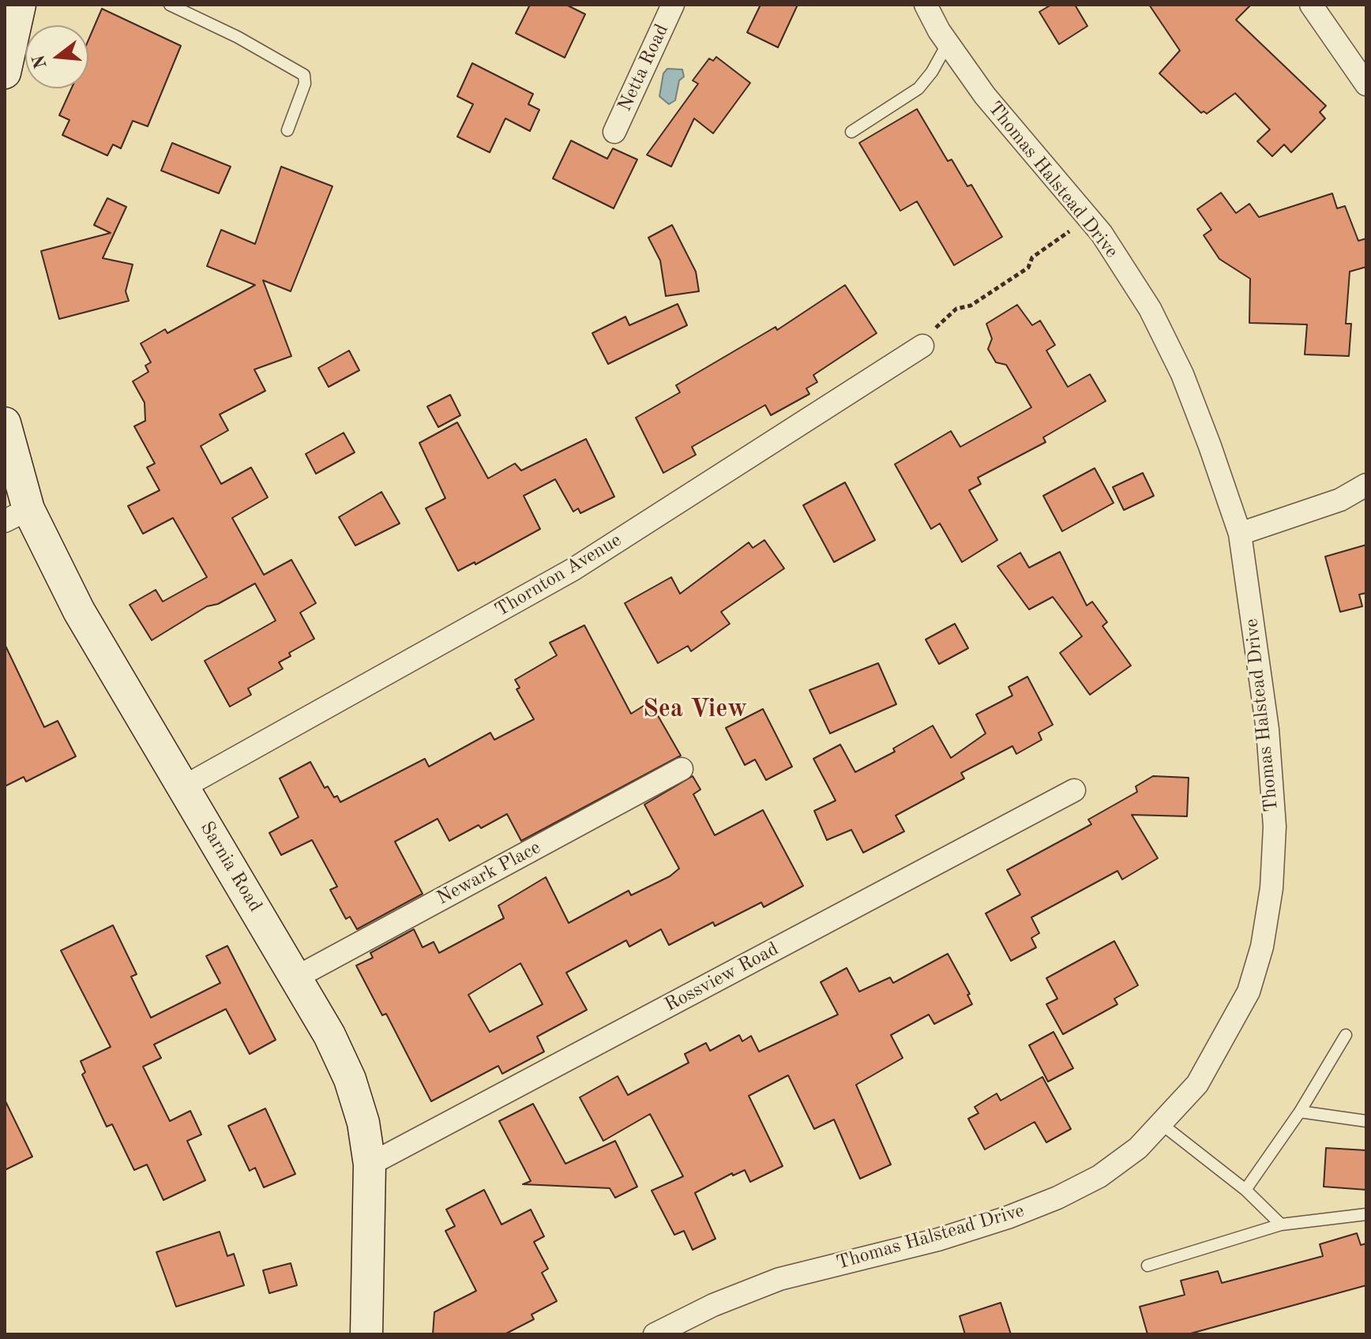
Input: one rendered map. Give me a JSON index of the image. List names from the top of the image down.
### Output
{
  "streets": {
    "main road": ["Sarnia Road"],
    "street": [
      "Netta Road",
      "Thomas Halstead Drive",
      "Thornton Avenue",
      "Newark Place",
      "Rossview Road"
    ]
  },
  "crossings": [
    ["Thornton Avenue", "Sarnia Road"],
    ["Sarnia Road", "Newark Place"],
    ["Sarnia Road", "Rossview Road"]
  ],
  "districts": ["Sea View"],
  "north": "left"
}
